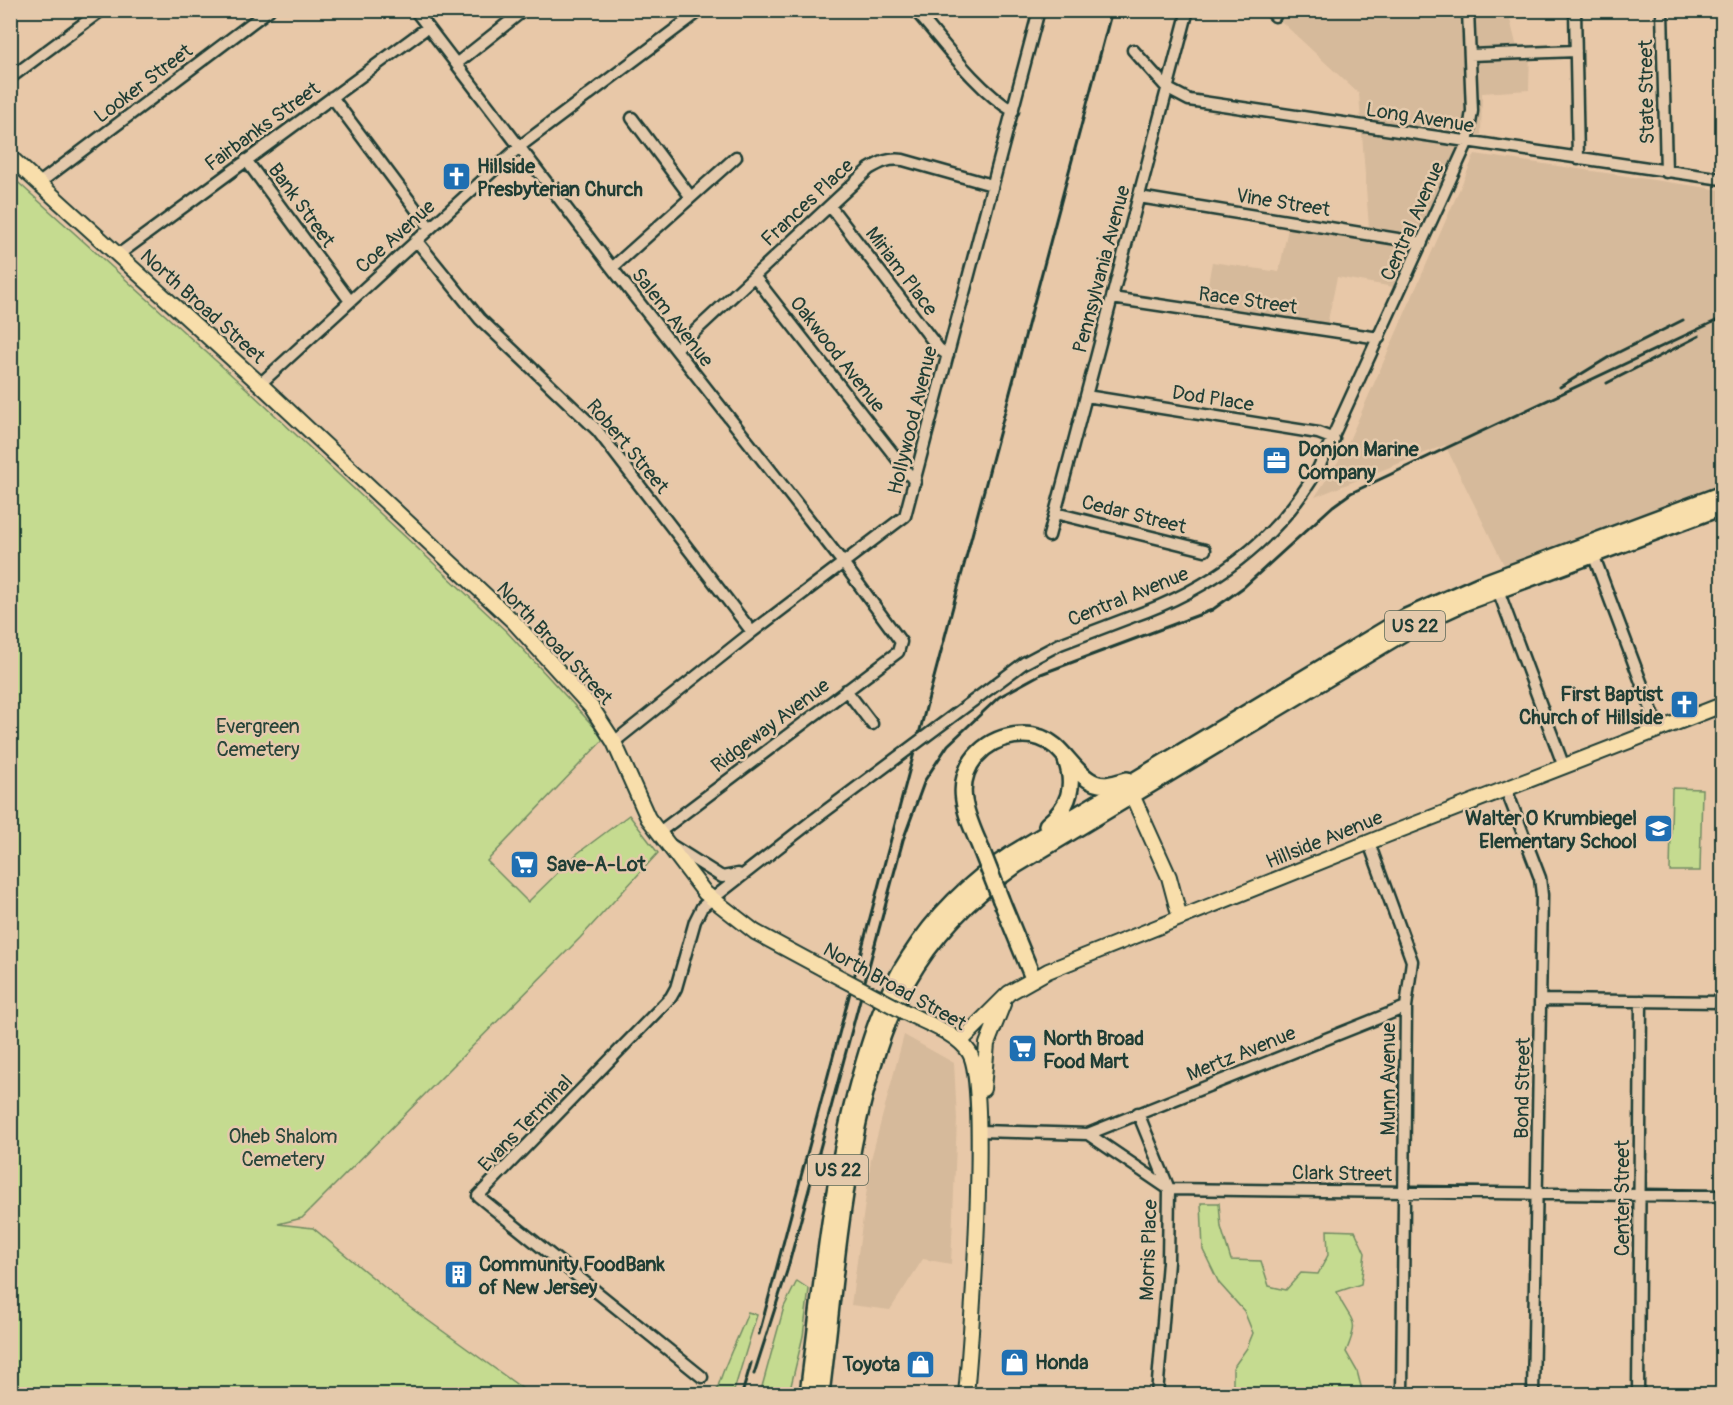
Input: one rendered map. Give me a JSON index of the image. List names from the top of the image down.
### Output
{
  "streets": {
    "highway": ["US 22"],
    "main road": ["North Broad Street", "Hillside Avenue"],
    "street": [
      "Looker Street",
      "State Street",
      "Long Avenue",
      "Fairbanks Street",
      "Frances Place",
      "Vine Street",
      "Bank Street",
      "Central Avenue",
      "Coe Avenue",
      "Pennsylvania Avenue",
      "Miriam Place",
      "Race Street",
      "Salem Avenue",
      "Oakwood Avenue",
      "Dod Place",
      "Hollywood Avenue",
      "Robert Street",
      "Cedar Street",
      "Ridgeway Avenue",
      "Mertz Avenue",
      "Munn Avenue",
      "Bond Street",
      "Evans Terminal",
      "Clark Street",
      "Center Street",
      "Morris Place"
    ]
  },
  "crossings": [
    ["Looker Street", "North Broad Street"],
    ["State Street", "Long Avenue"],
    ["Long Avenue", "Central Avenue"],
    ["Long Avenue", "Pennsylvania Avenue"],
    ["Fairbanks Street", "Bank Street"],
    ["Fairbanks Street", "North Broad Street"],
    ["Fairbanks Street", "Salem Avenue"],
    ["Frances Place", "Miriam Place"],
    ["Frances Place", "Salem Avenue"],
    ["Frances Place", "Oakwood Avenue"],
    ["Frances Place", "Hollywood Avenue"],
    ["Vine Street", "Central Avenue"],
    ["Vine Street", "Pennsylvania Avenue"],
    ["Bank Street", "Coe Avenue"],
    ["Central Avenue", "Race Street"],
    ["Central Avenue", "North Broad Street"],
    ["Central Avenue", "Dod Place"],
    ["Central Avenue", "Evans Terminal"],
    ["Coe Avenue", "North Broad Street"],
    ["Coe Avenue", "Salem Avenue"],
    ["Coe Avenue", "Robert Street"],
    ["Pennsylvania Avenue", "Race Street"],
    ["Pennsylvania Avenue", "Dod Place"],
    ["Pennsylvania Avenue", "Cedar Street"],
    ["Miriam Place", "Hollywood Avenue"],
    ["North Broad Street", "Hollywood Avenue"],
    ["North Broad Street", "Ridgeway Avenue"],
    ["North Broad Street", "Hillside Avenue"],
    ["North Broad Street", "Evans Terminal"],
    ["Salem Avenue", "Hollywood Avenue"],
    ["Salem Avenue", "Ridgeway Avenue"],
    ["Oakwood Avenue", "Hollywood Avenue"],
    ["Hollywood Avenue", "Robert Street"],
    ["Hillside Avenue", "Munn Avenue"],
    ["Hillside Avenue", "Bond Street"],
    ["Mertz Avenue", "Munn Avenue"],
    ["Mertz Avenue", "Morris Place"],
    ["Munn Avenue", "Clark Street"],
    ["Bond Street", "Clark Street"],
    ["Clark Street", "Center Street"],
    ["Clark Street", "Morris Place"]
  ],
  "parks": ["Evergreen Cemetery", "Oheb Shalom Cemetery"],
  "places": {
    "church": ["Hillside Presbyterian Church", "First Baptist Church of Hillside"],
    "office": ["Donjon Marine Company"],
    "school or university": ["Walter O Krumbiegel Elementary School"],
    "supermarket": ["Save-A-Lot", "North Broad Food Mart"],
    "building": ["Community FoodBank of New Jersey"],
    "shop": ["Honda", "Toyota"]
  }
}
